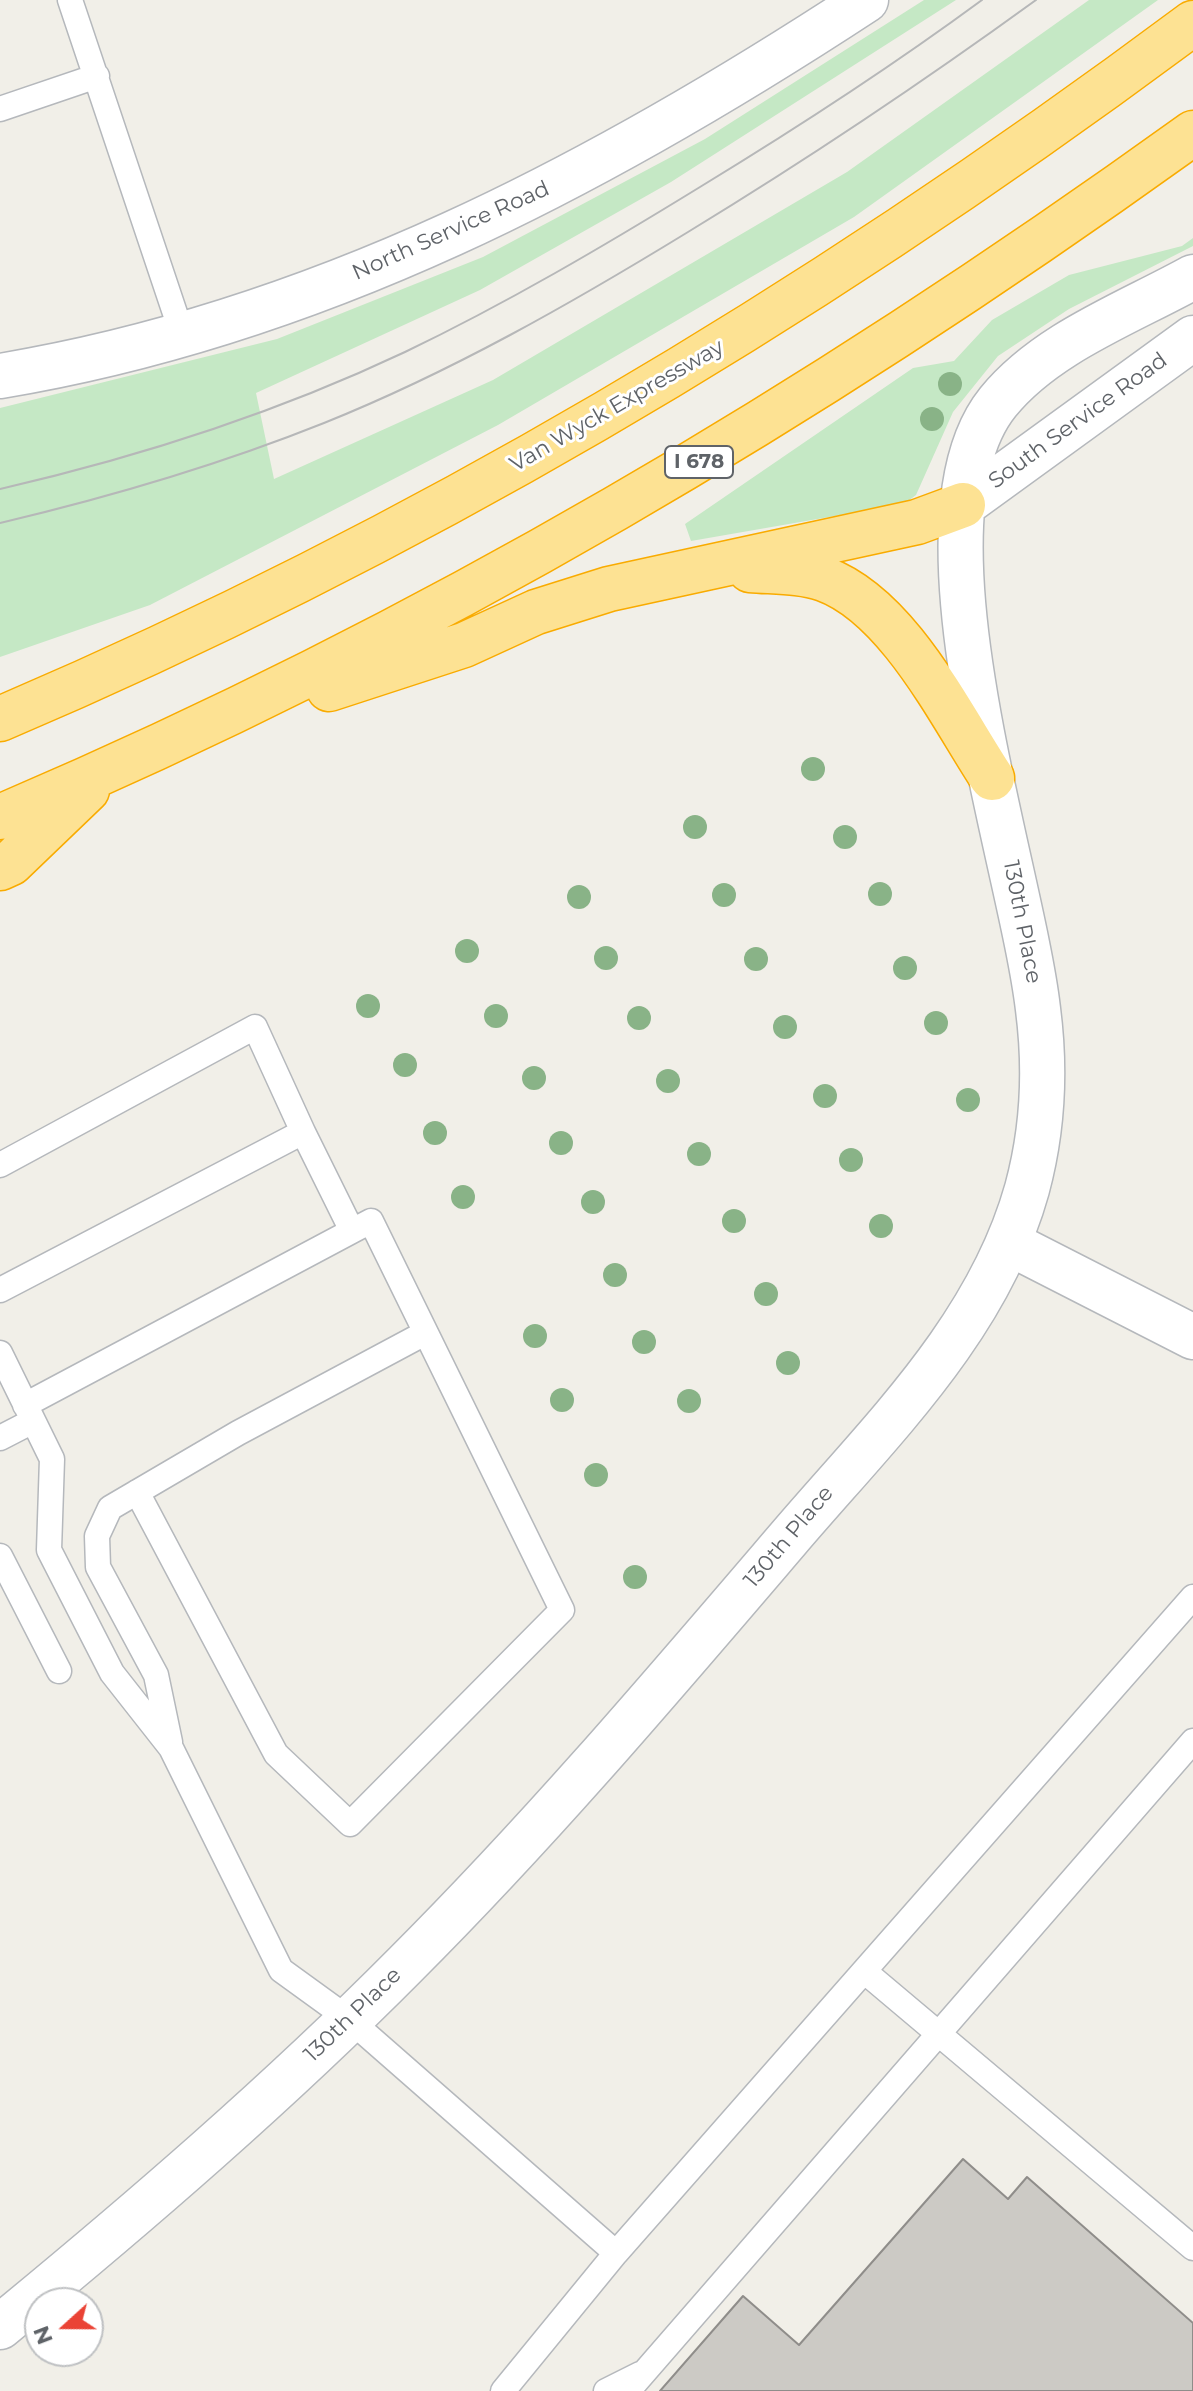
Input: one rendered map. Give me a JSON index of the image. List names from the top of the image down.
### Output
{
  "streets": {
    "highway": ["Van Wyck Expressway", "I 678"],
    "street": ["North Service Road", "South Service Road", "130th Place"]
  },
  "crossings": [
    ["South Service Road", "130th Place"]
  ],
  "north": "left"
}
